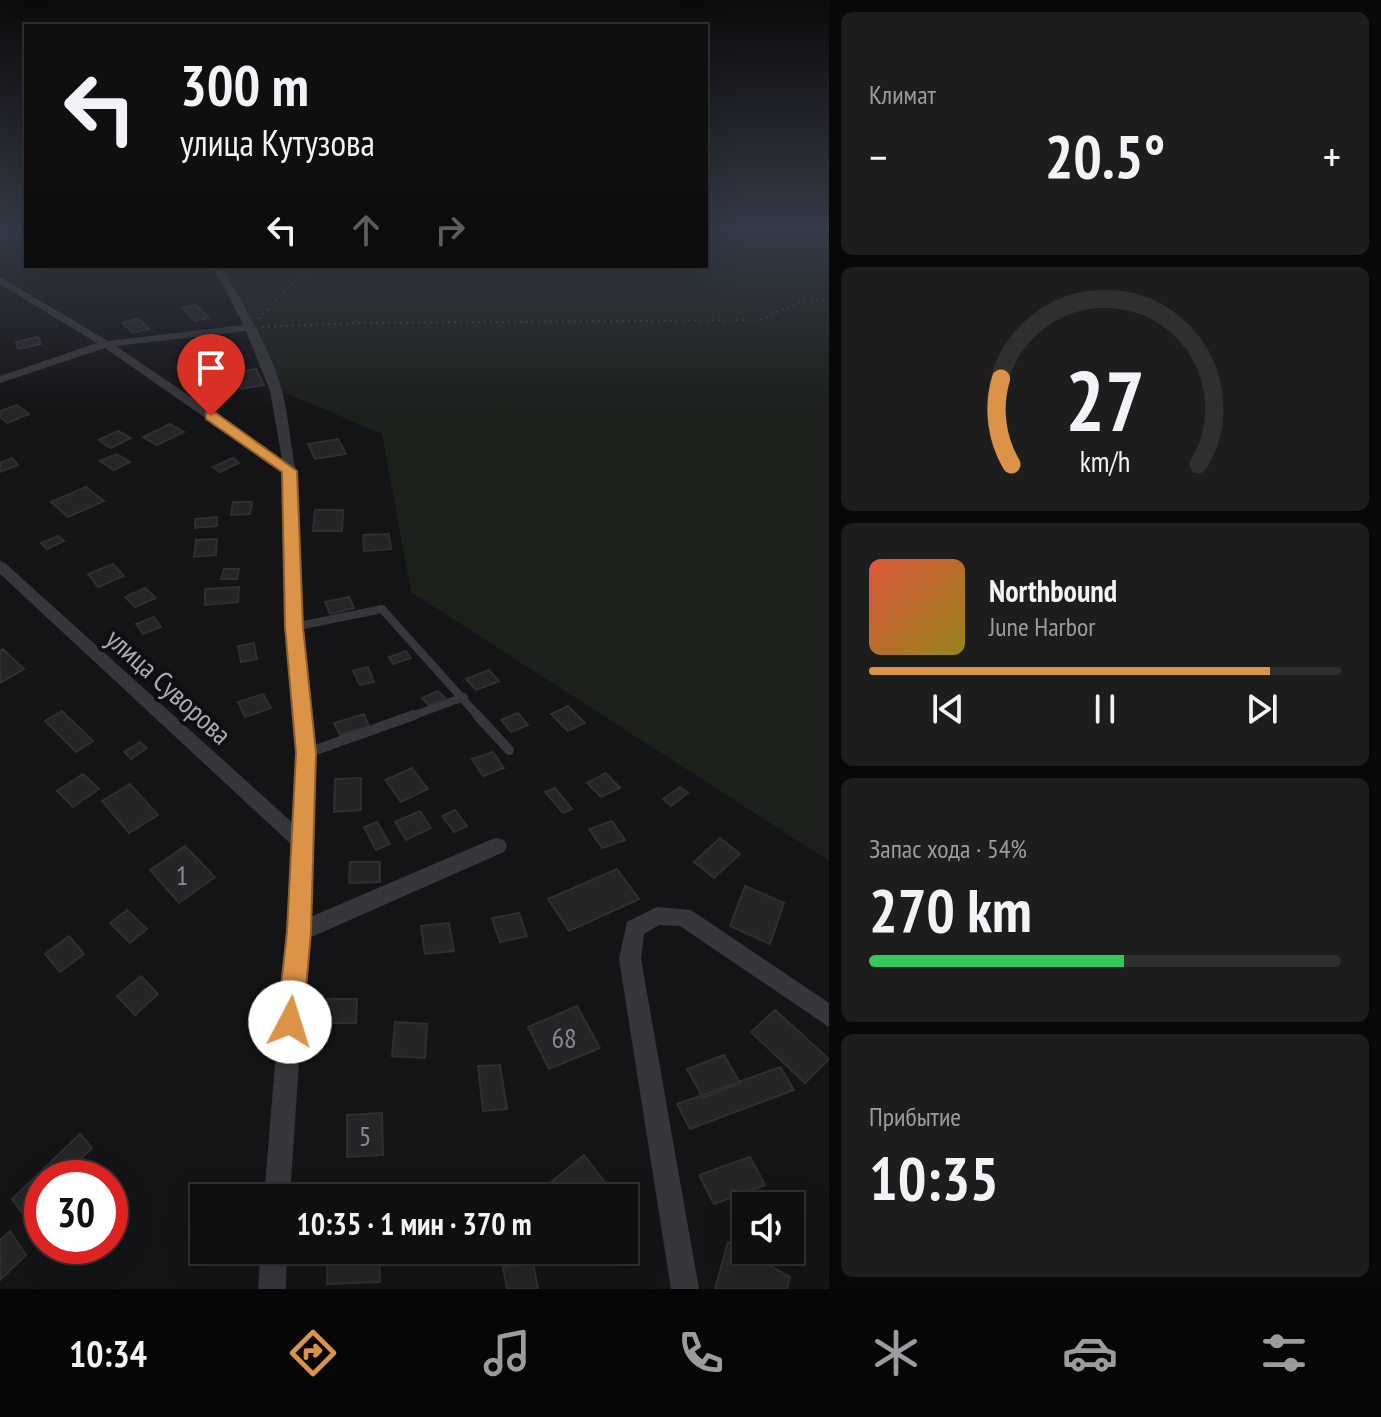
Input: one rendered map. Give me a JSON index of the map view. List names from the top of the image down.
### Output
{
  "streets": {
    "street": ["улица Суворова"]
  },
  "house_numbers": ["1", "68", "5"],
  "page": {
    "tile": [
      "Климат",
      ["Запас хода · 54%", "270 km"],
      ["Прибытие", "10:35"]
    ],
    "turn": ["300 m", "улица Кутузова"],
    "heat": ["−", "20.5°", "+"],
    "song": ["Northbound", "June Harbor"],
    "limit": "30",
    "trip": "10:35 · 1 мин · 370 m",
    "tabs": "10:34",
    "gauge": ["27", "km/h"]
  }
}
